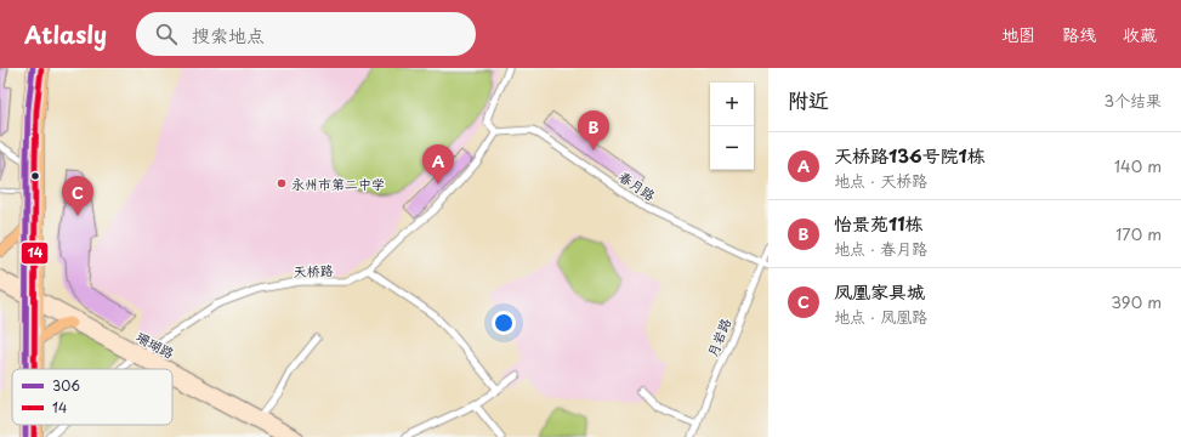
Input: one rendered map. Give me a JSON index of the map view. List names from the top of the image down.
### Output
{
  "streets": {
    "main road": ["珊瑚路"],
    "street": ["春月路", "天桥路", "月岩路"]
  },
  "crossings": [
    ["春月路", "天桥路"],
    ["春月路", "月岩路"],
    ["天桥路", "珊瑚路"]
  ],
  "places": ["永州市第二中学"],
  "lines": ["transit line 306", "transit line 14"],
  "legend": ["306", "14"],
  "page": {
    "header": "Atlasly",
    "search": "搜索地点",
    "nav": ["地图", "路线", "收藏"],
    "heading": ["附近", "3个结果"],
    "map_buttons": ["+", "−"],
    "pins": ["B", "A", "C"],
    "list": [
      {
        "mark": "A",
        "name": "天桥路136号院1栋",
        "note": "地点 · 天桥路",
        "value": "140 m"
      },
      {
        "mark": "B",
        "name": "怡景苑11栋",
        "note": "地点 · 春月路",
        "value": "170 m"
      },
      {
        "mark": "C",
        "name": "凤凰家具城",
        "note": "地点 · 凤凰路",
        "value": "390 m"
      }
    ]
  }
}
